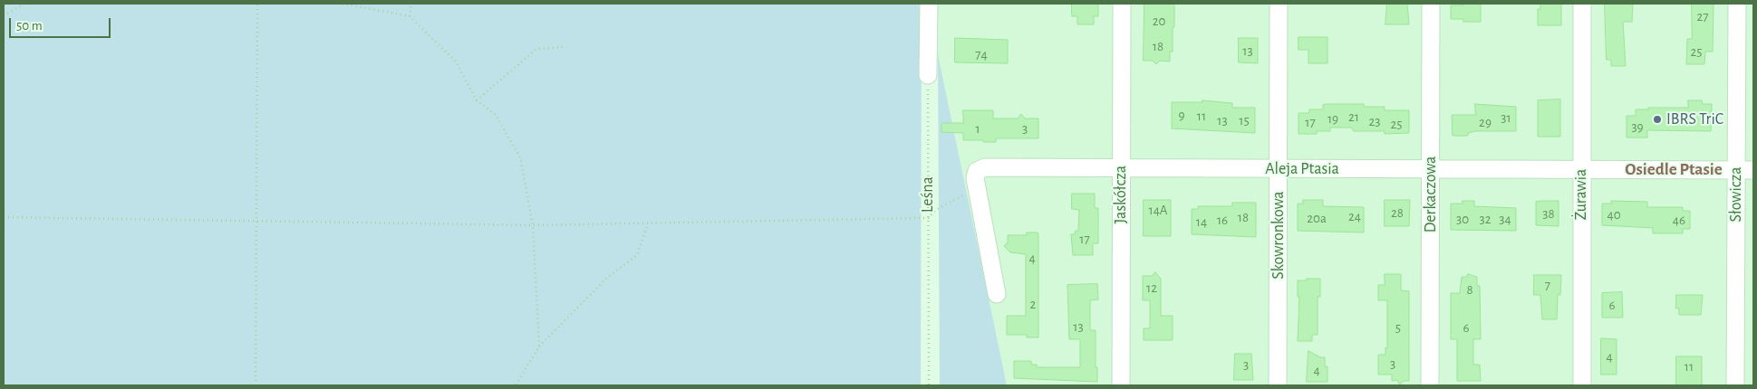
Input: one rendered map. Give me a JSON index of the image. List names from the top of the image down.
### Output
{
  "streets": {
    "street": [
      "Aleja Ptasia",
      "Jaskółcza",
      "Derkaczowa",
      "Żurawia",
      "Słowicza",
      "Skowronkowa"
    ],
    "path": ["Leśna"]
  },
  "crossings": [
    ["Aleja Ptasia", "Jaskółcza"],
    ["Aleja Ptasia", "Derkaczowa"],
    ["Aleja Ptasia", "Żurawia"],
    ["Aleja Ptasia", "Słowicza"],
    ["Aleja Ptasia", "Skowronkowa"]
  ],
  "districts": ["Osiedle Ptasie"],
  "places": ["IBRS TriC"],
  "house_numbers": [
    "27",
    "20",
    "18",
    "13",
    "25",
    "74",
    "9",
    "11",
    "21",
    "31",
    "19",
    "13",
    "15",
    "23",
    "17",
    "29",
    "25",
    "39",
    "1",
    "3",
    "14A",
    "28",
    "38",
    "40",
    "24",
    "18",
    "20a",
    "30",
    "32",
    "34",
    "16",
    "46",
    "14",
    "17",
    "4",
    "7",
    "12",
    "8",
    "2",
    "6",
    "13",
    "5",
    "6",
    "4",
    "3",
    "3",
    "11",
    "4"
  ],
  "scale_bar": "50 m"
}
